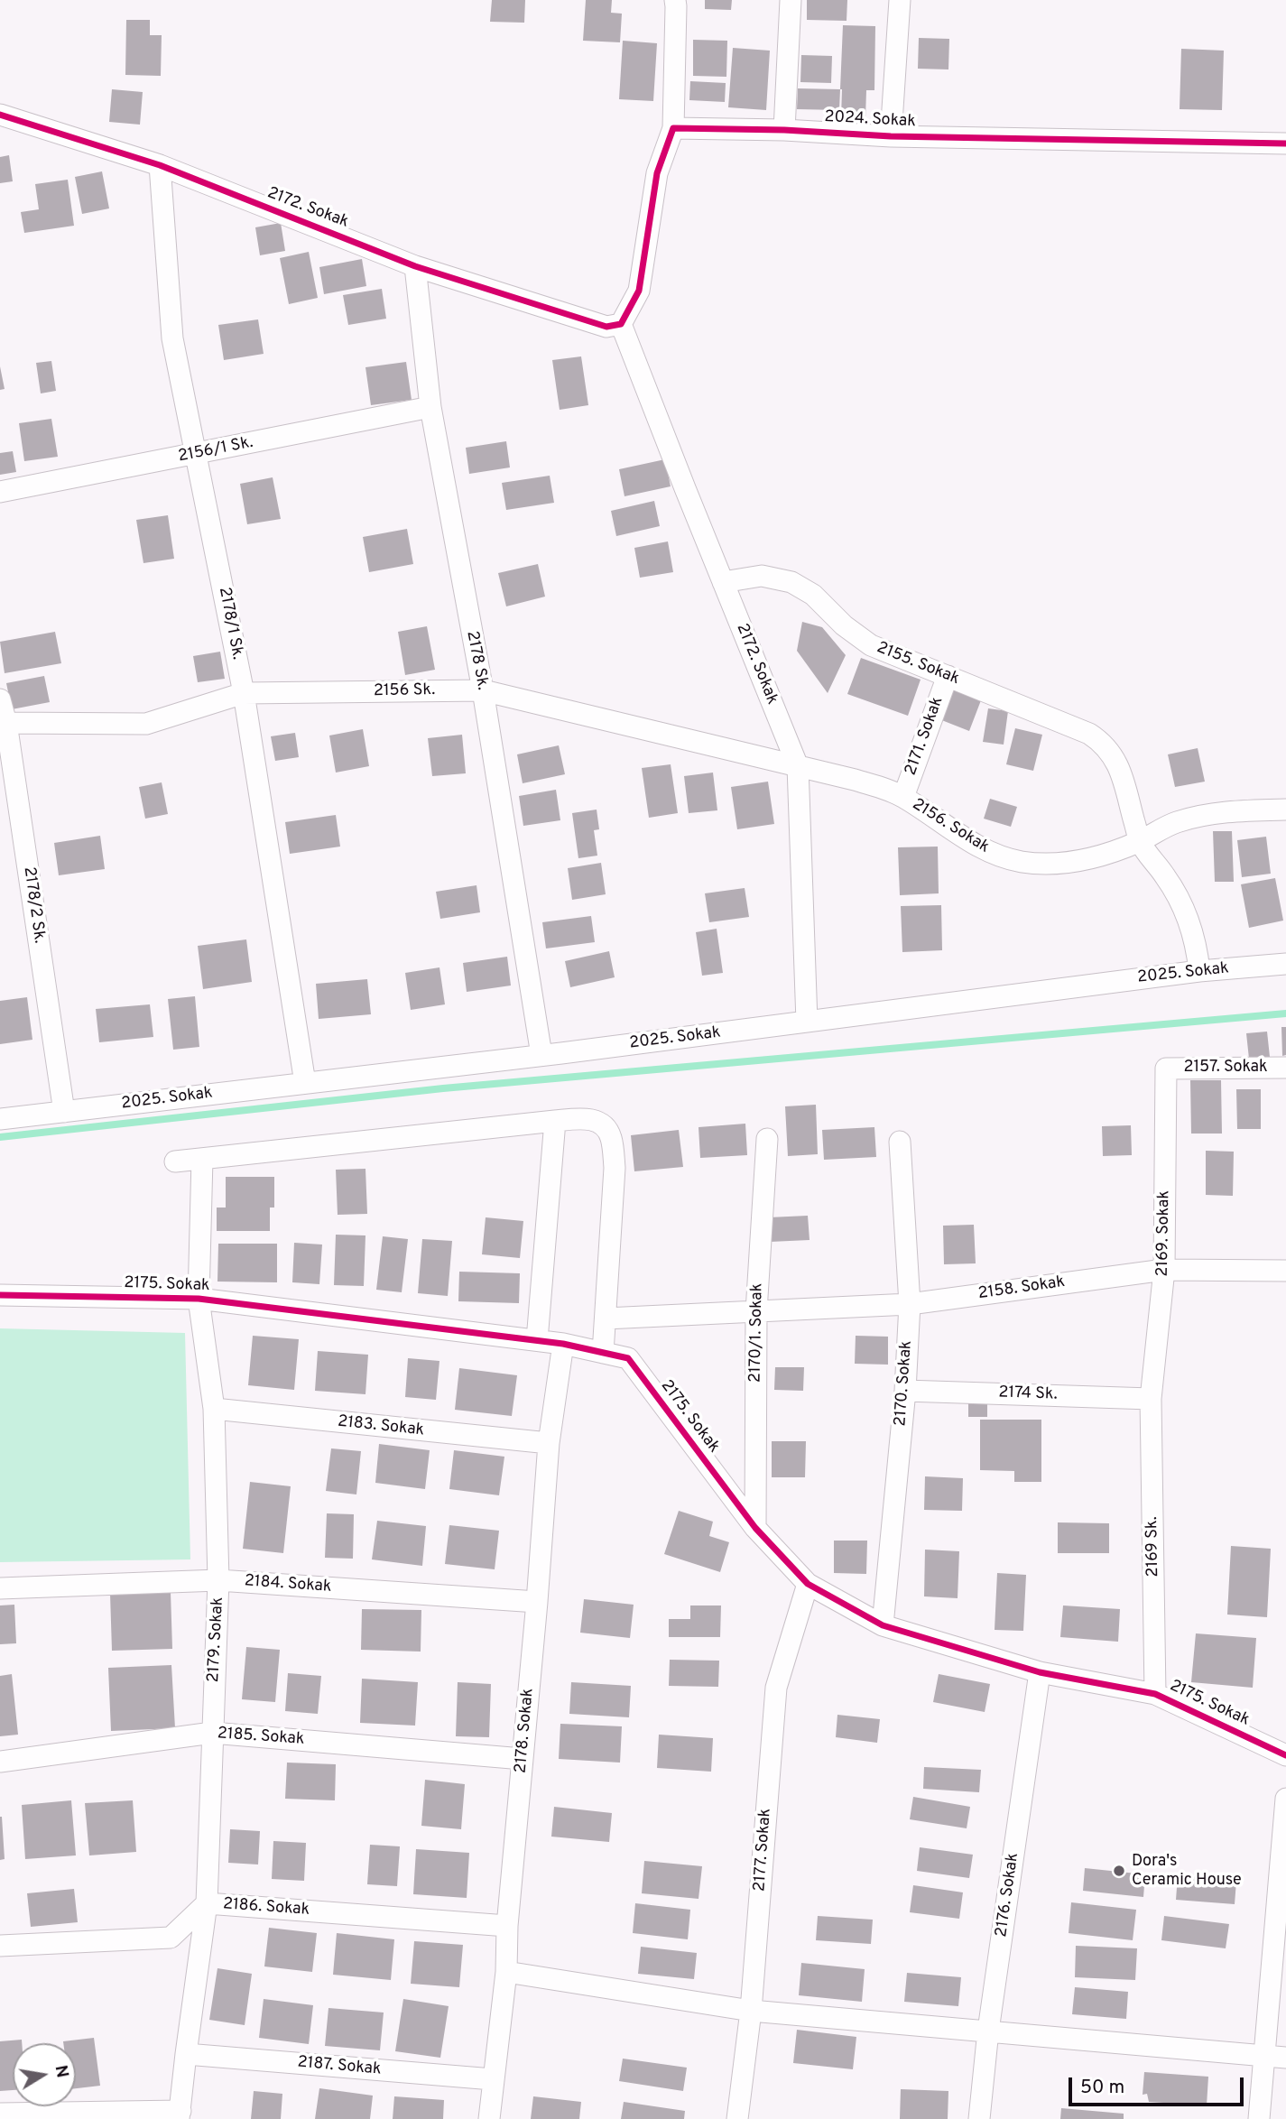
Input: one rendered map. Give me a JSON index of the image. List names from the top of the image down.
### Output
{
  "streets": {
    "street": [
      "2024. Sokak",
      "2172. Sokak",
      "2156/1 Sk.",
      "2178/1 Sk.",
      "2178 Sk.",
      "2155. Sokak",
      "2156 Sk.",
      "2171. Sokak",
      "2156. Sokak",
      "2178/2 Sk.",
      "2025. Sokak",
      "2157. Sokak",
      "2169. Sokak",
      "2175. Sokak",
      "2158. Sokak",
      "2170/1. Sokak",
      "2170. Sokak",
      "2174 Sk.",
      "2183. Sokak",
      "2169 Sk.",
      "2184. Sokak",
      "2179. Sokak",
      "2178. Sokak",
      "2185. Sokak",
      "2177. Sokak",
      "2176. Sokak",
      "2186. Sokak",
      "2187. Sokak"
    ]
  },
  "crossings": [
    ["2172. Sokak", "2178/1 Sk."],
    ["2172. Sokak", "2178 Sk."],
    ["2172. Sokak", "2155. Sokak"],
    ["2172. Sokak", "2156 Sk."],
    ["2172. Sokak", "2156. Sokak"],
    ["2172. Sokak", "2025. Sokak"],
    ["2156/1 Sk.", "2178/1 Sk."],
    ["2156/1 Sk.", "2178 Sk."],
    ["2178/1 Sk.", "2156 Sk."],
    ["2178/1 Sk.", "2025. Sokak"],
    ["2178 Sk.", "2156 Sk."],
    ["2178 Sk.", "2025. Sokak"],
    ["2155. Sokak", "2171. Sokak"],
    ["2155. Sokak", "2156. Sokak"],
    ["2156 Sk.", "2156. Sokak"],
    ["2156 Sk.", "2178/2 Sk."],
    ["2171. Sokak", "2156. Sokak"],
    ["2178/2 Sk.", "2025. Sokak"],
    ["2157. Sokak", "2169. Sokak"],
    ["2169. Sokak", "2158. Sokak"],
    ["2169. Sokak", "2174 Sk."],
    ["2169. Sokak", "2169 Sk."],
    ["2175. Sokak", "2170/1. Sokak"],
    ["2175. Sokak", "2170. Sokak"],
    ["2175. Sokak", "2169 Sk."],
    ["2175. Sokak", "2179. Sokak"],
    ["2175. Sokak", "2178. Sokak"],
    ["2175. Sokak", "2177. Sokak"],
    ["2175. Sokak", "2176. Sokak"],
    ["2158. Sokak", "2170/1. Sokak"],
    ["2158. Sokak", "2170. Sokak"],
    ["2170. Sokak", "2174 Sk."],
    ["2174 Sk.", "2169 Sk."],
    ["2183. Sokak", "2179. Sokak"],
    ["2183. Sokak", "2178. Sokak"],
    ["2184. Sokak", "2179. Sokak"],
    ["2184. Sokak", "2178. Sokak"],
    ["2179. Sokak", "2185. Sokak"],
    ["2179. Sokak", "2186. Sokak"],
    ["2179. Sokak", "2187. Sokak"],
    ["2178. Sokak", "2185. Sokak"],
    ["2178. Sokak", "2186. Sokak"],
    ["2178. Sokak", "2187. Sokak"]
  ],
  "places": ["Dora's Ceramic House"],
  "scale_bar": "50 m",
  "north": "right"
}
